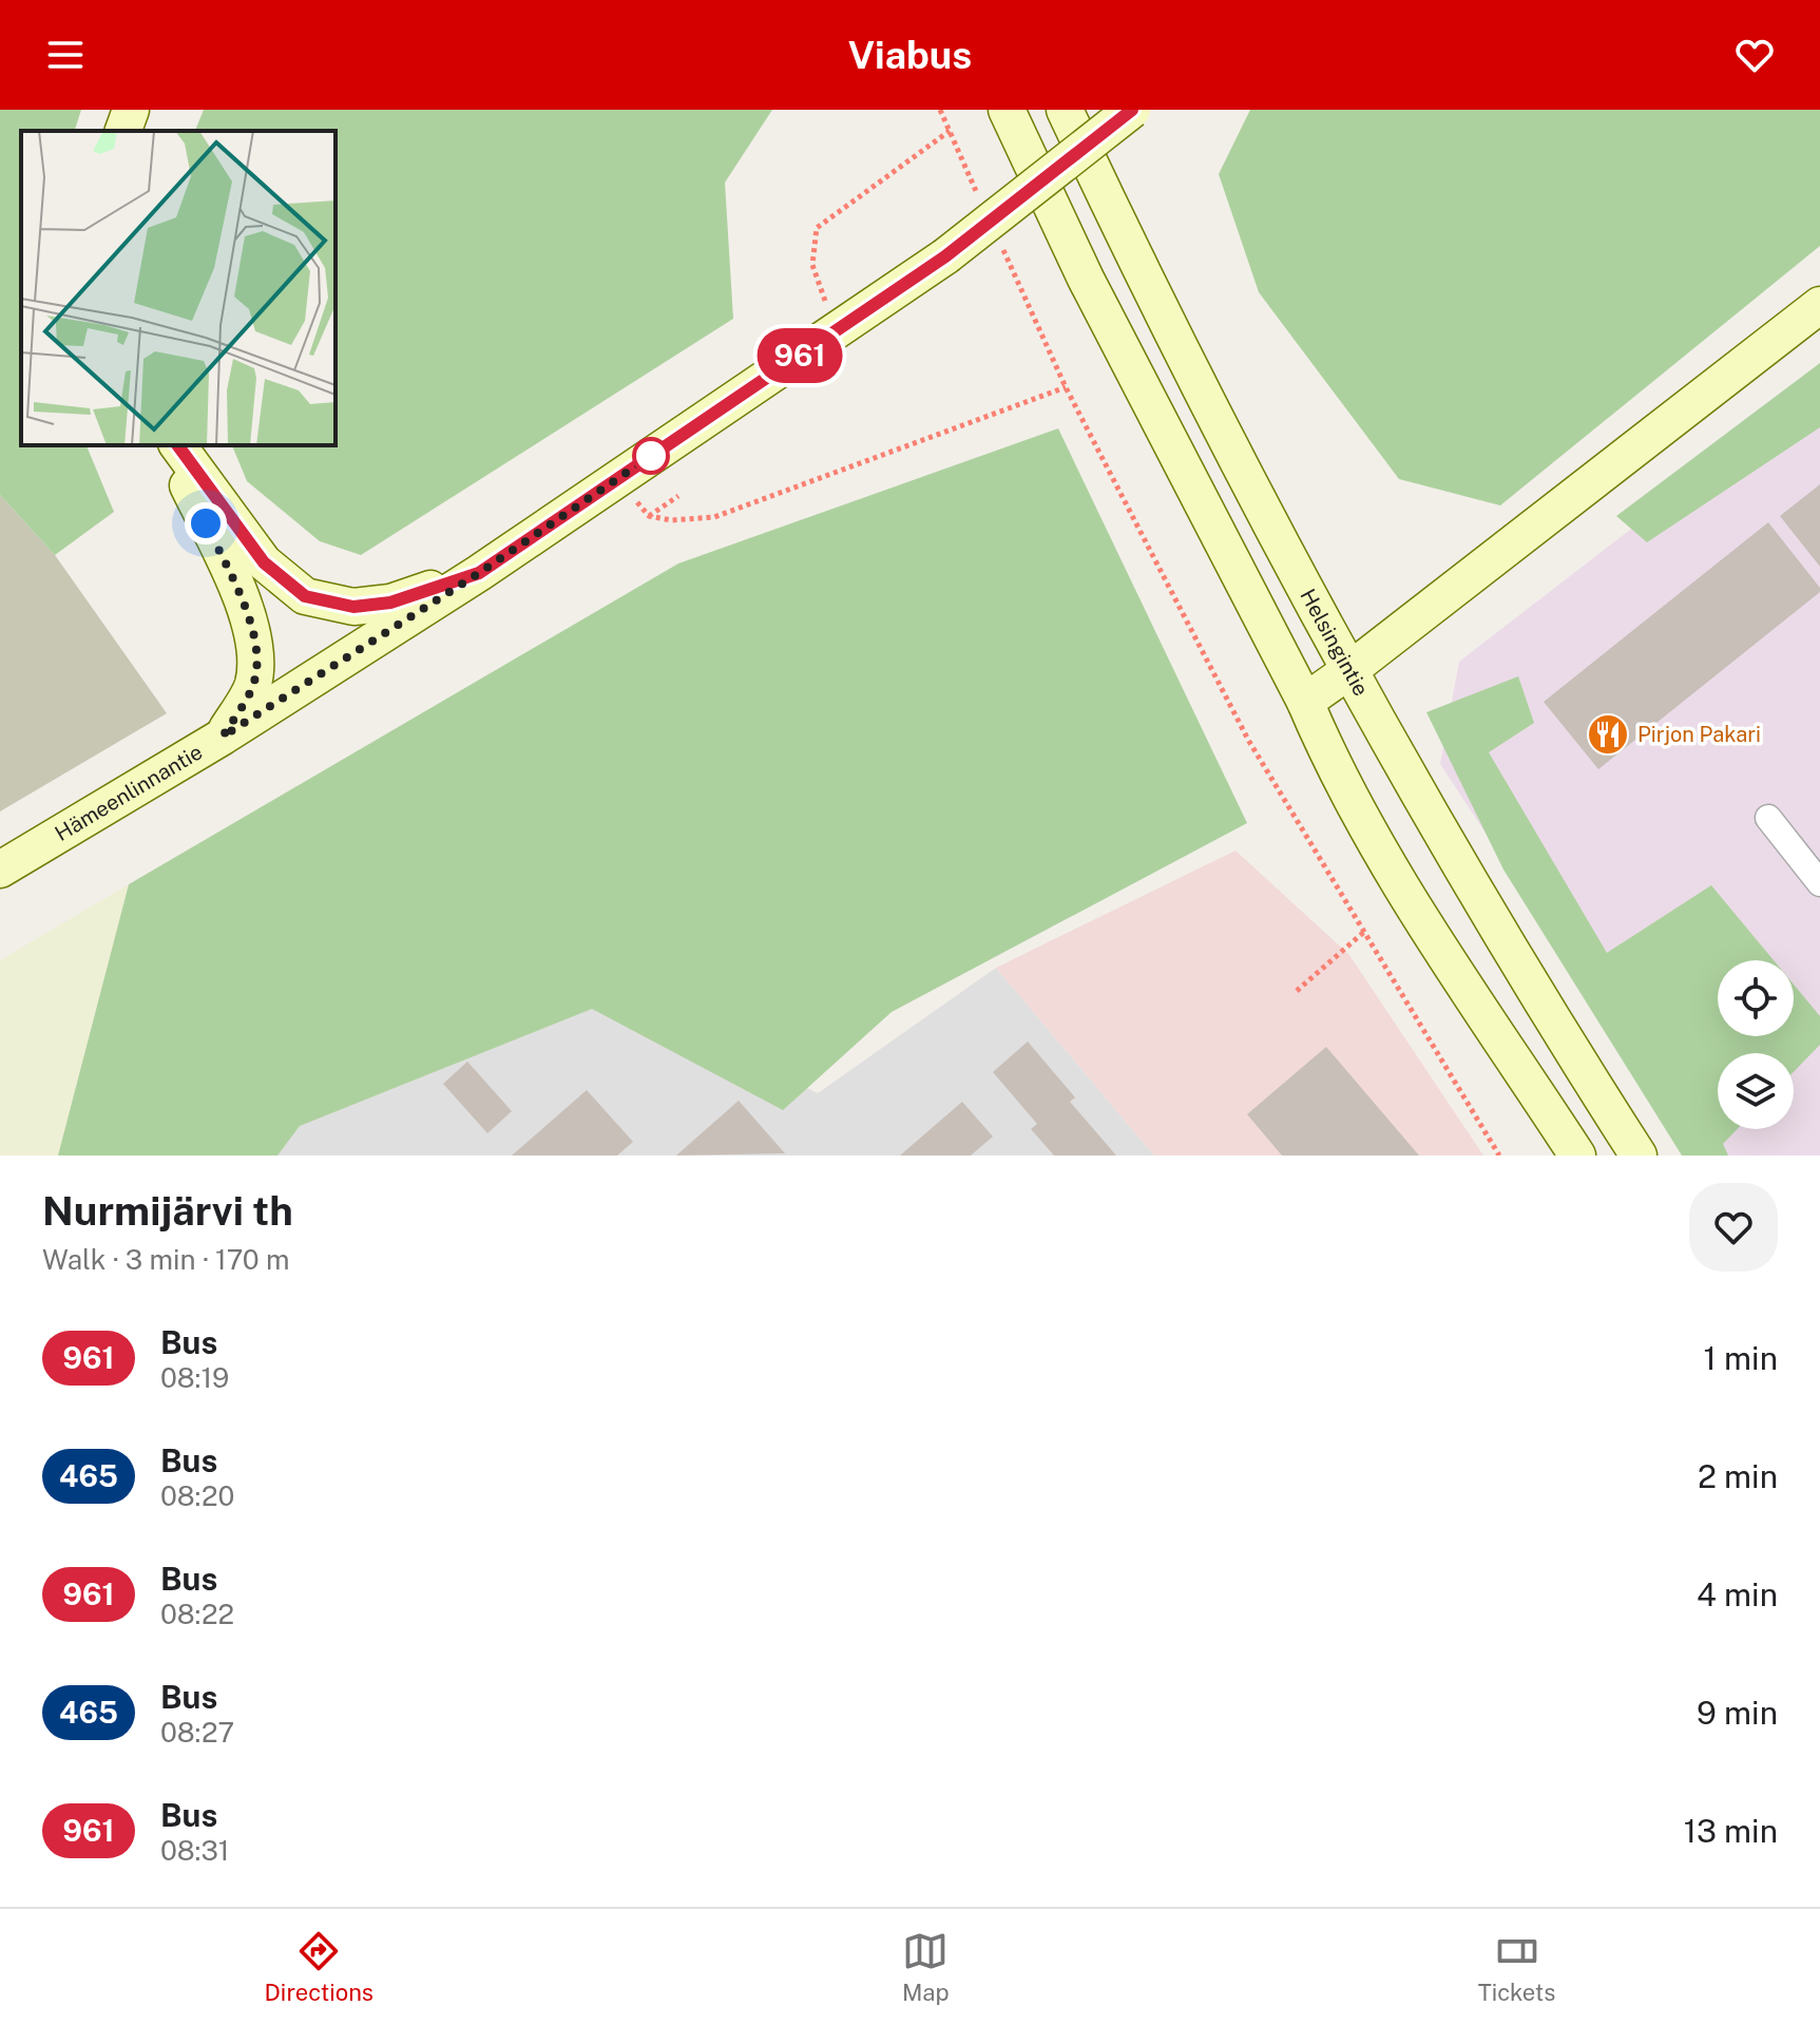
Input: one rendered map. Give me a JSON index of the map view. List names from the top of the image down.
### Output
{
  "streets": {
    "main road": ["Helsingintie", "Hämeenlinnantie"]
  },
  "places": {
    "restaurant": ["Pirjon Pakari"]
  },
  "lines": ["bus line 961"],
  "page": {
    "header": "Viabus",
    "on_map": "961",
    "heading": ["Nurmijärvi th", "Walk · 3 min · 170 m"],
    "list": [
      {
        "mark": "961",
        "name": "Bus",
        "note": "08:19",
        "value": "1 min"
      },
      {
        "mark": "465",
        "name": "Bus",
        "note": "08:20",
        "value": "2 min"
      },
      {
        "mark": "961",
        "name": "Bus",
        "note": "08:22",
        "value": "4 min"
      },
      {
        "mark": "465",
        "name": "Bus",
        "note": "08:27",
        "value": "9 min"
      },
      {
        "mark": "961",
        "name": "Bus",
        "note": "08:31",
        "value": "13 min"
      }
    ],
    "tabs": ["Directions", "Map", "Tickets"]
  }
}
